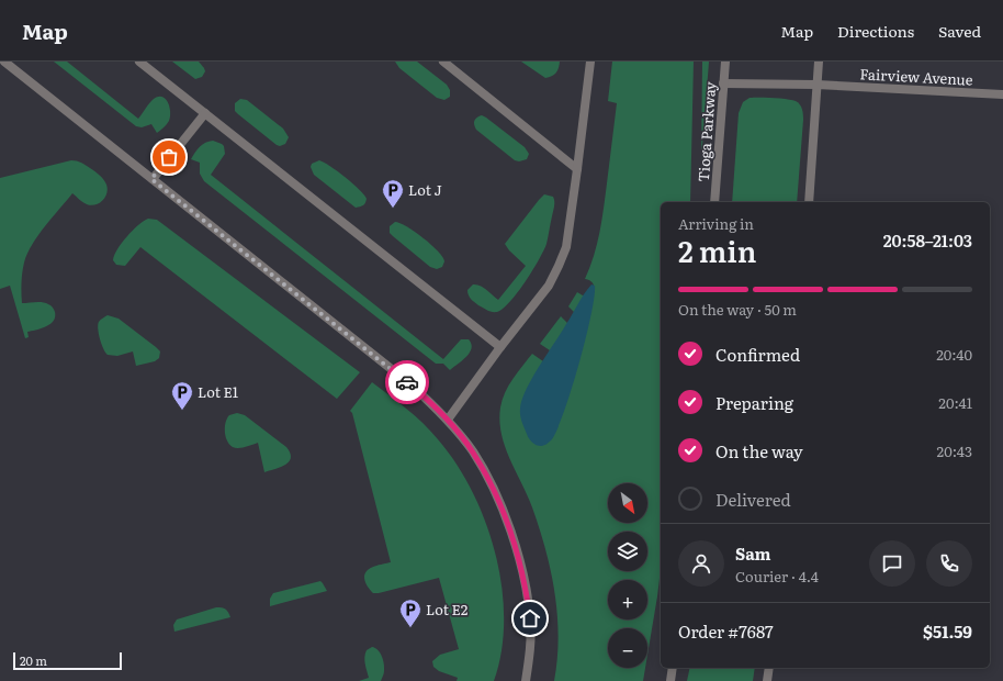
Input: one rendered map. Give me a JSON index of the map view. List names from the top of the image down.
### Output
{
  "streets": {
    "street": ["Fairview Avenue", "Tioga Parkway"]
  },
  "crossings": [
    ["Fairview Avenue", "Tioga Parkway"]
  ],
  "places": {
    "parking": ["Lot J", "Lot E1", "Lot E2"]
  },
  "scale_bar": "20 m",
  "north": "bottom right",
  "page": {
    "header": "Map",
    "nav": ["Map", "Directions", "Saved"],
    "heading": ["2 min", "Arriving in", "20:58–21:03"],
    "panel": [
      "Sam",
      "Courier · 4.4",
      "Order #7687",
      "$51.59"
    ],
    "bar": "On the way · 50 m",
    "list": [
      ["Confirmed", "20:40"],
      ["Preparing", "20:41"],
      ["On the way", "20:43"],
      "Delivered"
    ],
    "map_buttons": ["+", "−"],
    "scale": "20 m"
  }
}
